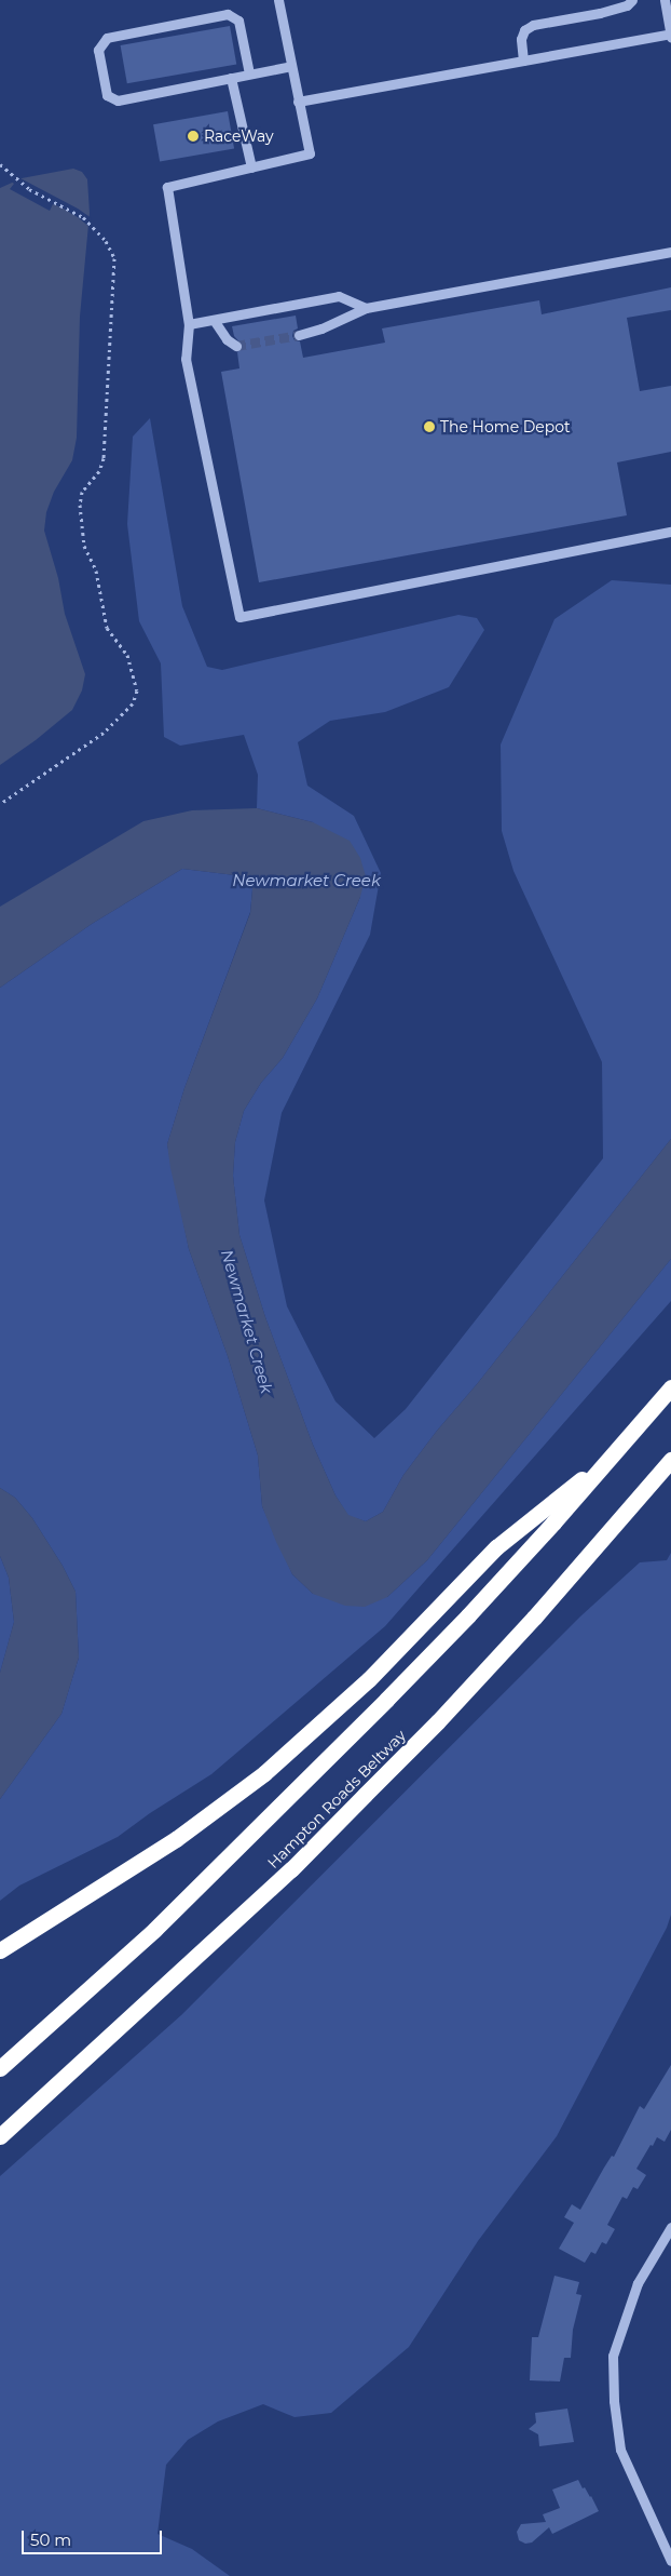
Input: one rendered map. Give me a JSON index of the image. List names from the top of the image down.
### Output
{
  "streets": {
    "highway": ["Hampton Roads Beltway"]
  },
  "water": ["Newmarket Creek"],
  "places": ["RaceWay", "The Home Depot"],
  "scale_bar": "50 m"
}
